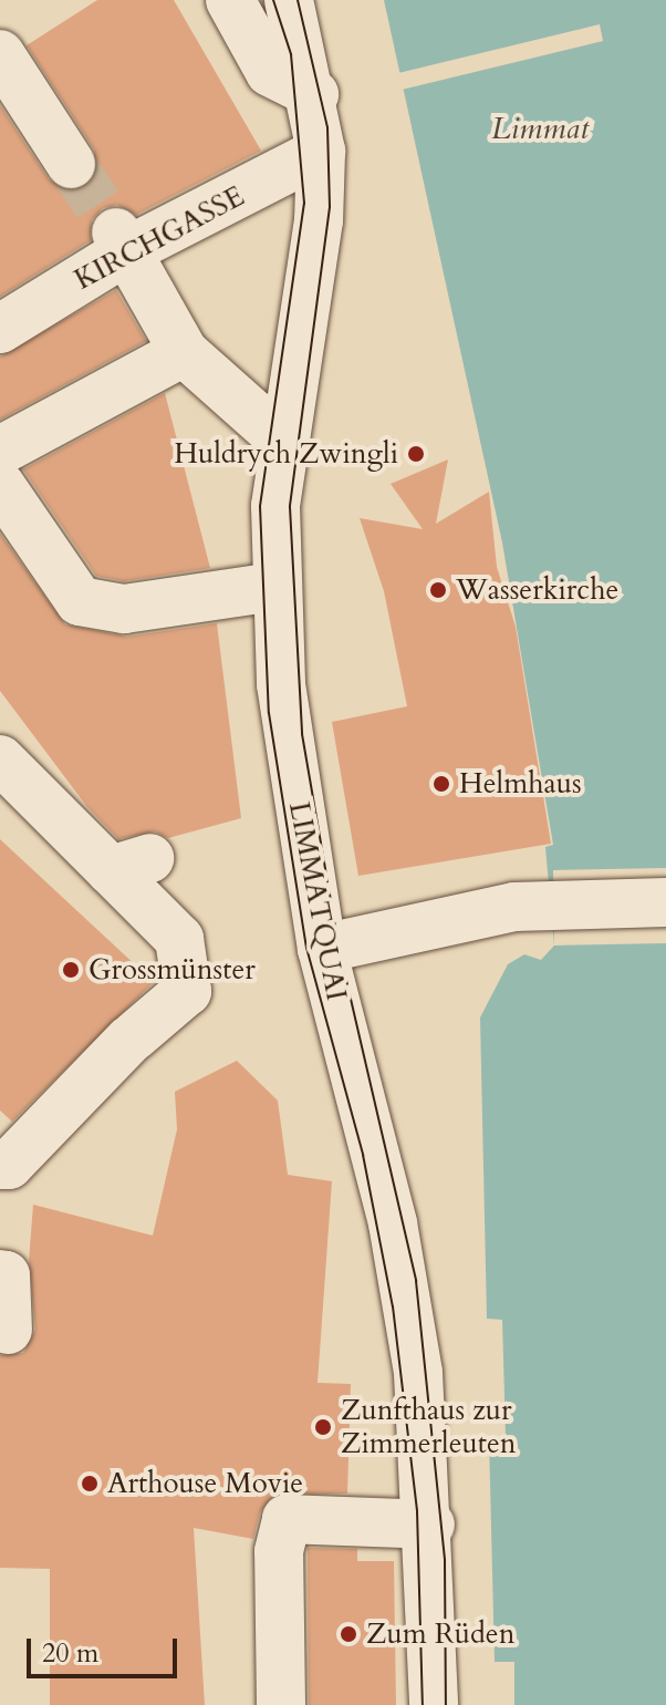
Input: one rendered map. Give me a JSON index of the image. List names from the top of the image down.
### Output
{
  "streets": {
    "street": ["KIRCHGASSE", "LIMMATQUAI"]
  },
  "crossings": [
    ["KIRCHGASSE", "LIMMATQUAI"]
  ],
  "water": ["Limmat"],
  "places": [
    "Huldrych Zwingli",
    "Wasserkirche",
    "Helmhaus",
    "Grossmünster",
    "Zunfthaus zur Zimmerleuten",
    "Arthouse Movie",
    "Zum Rüden"
  ],
  "scale_bar": "20 m"
}
